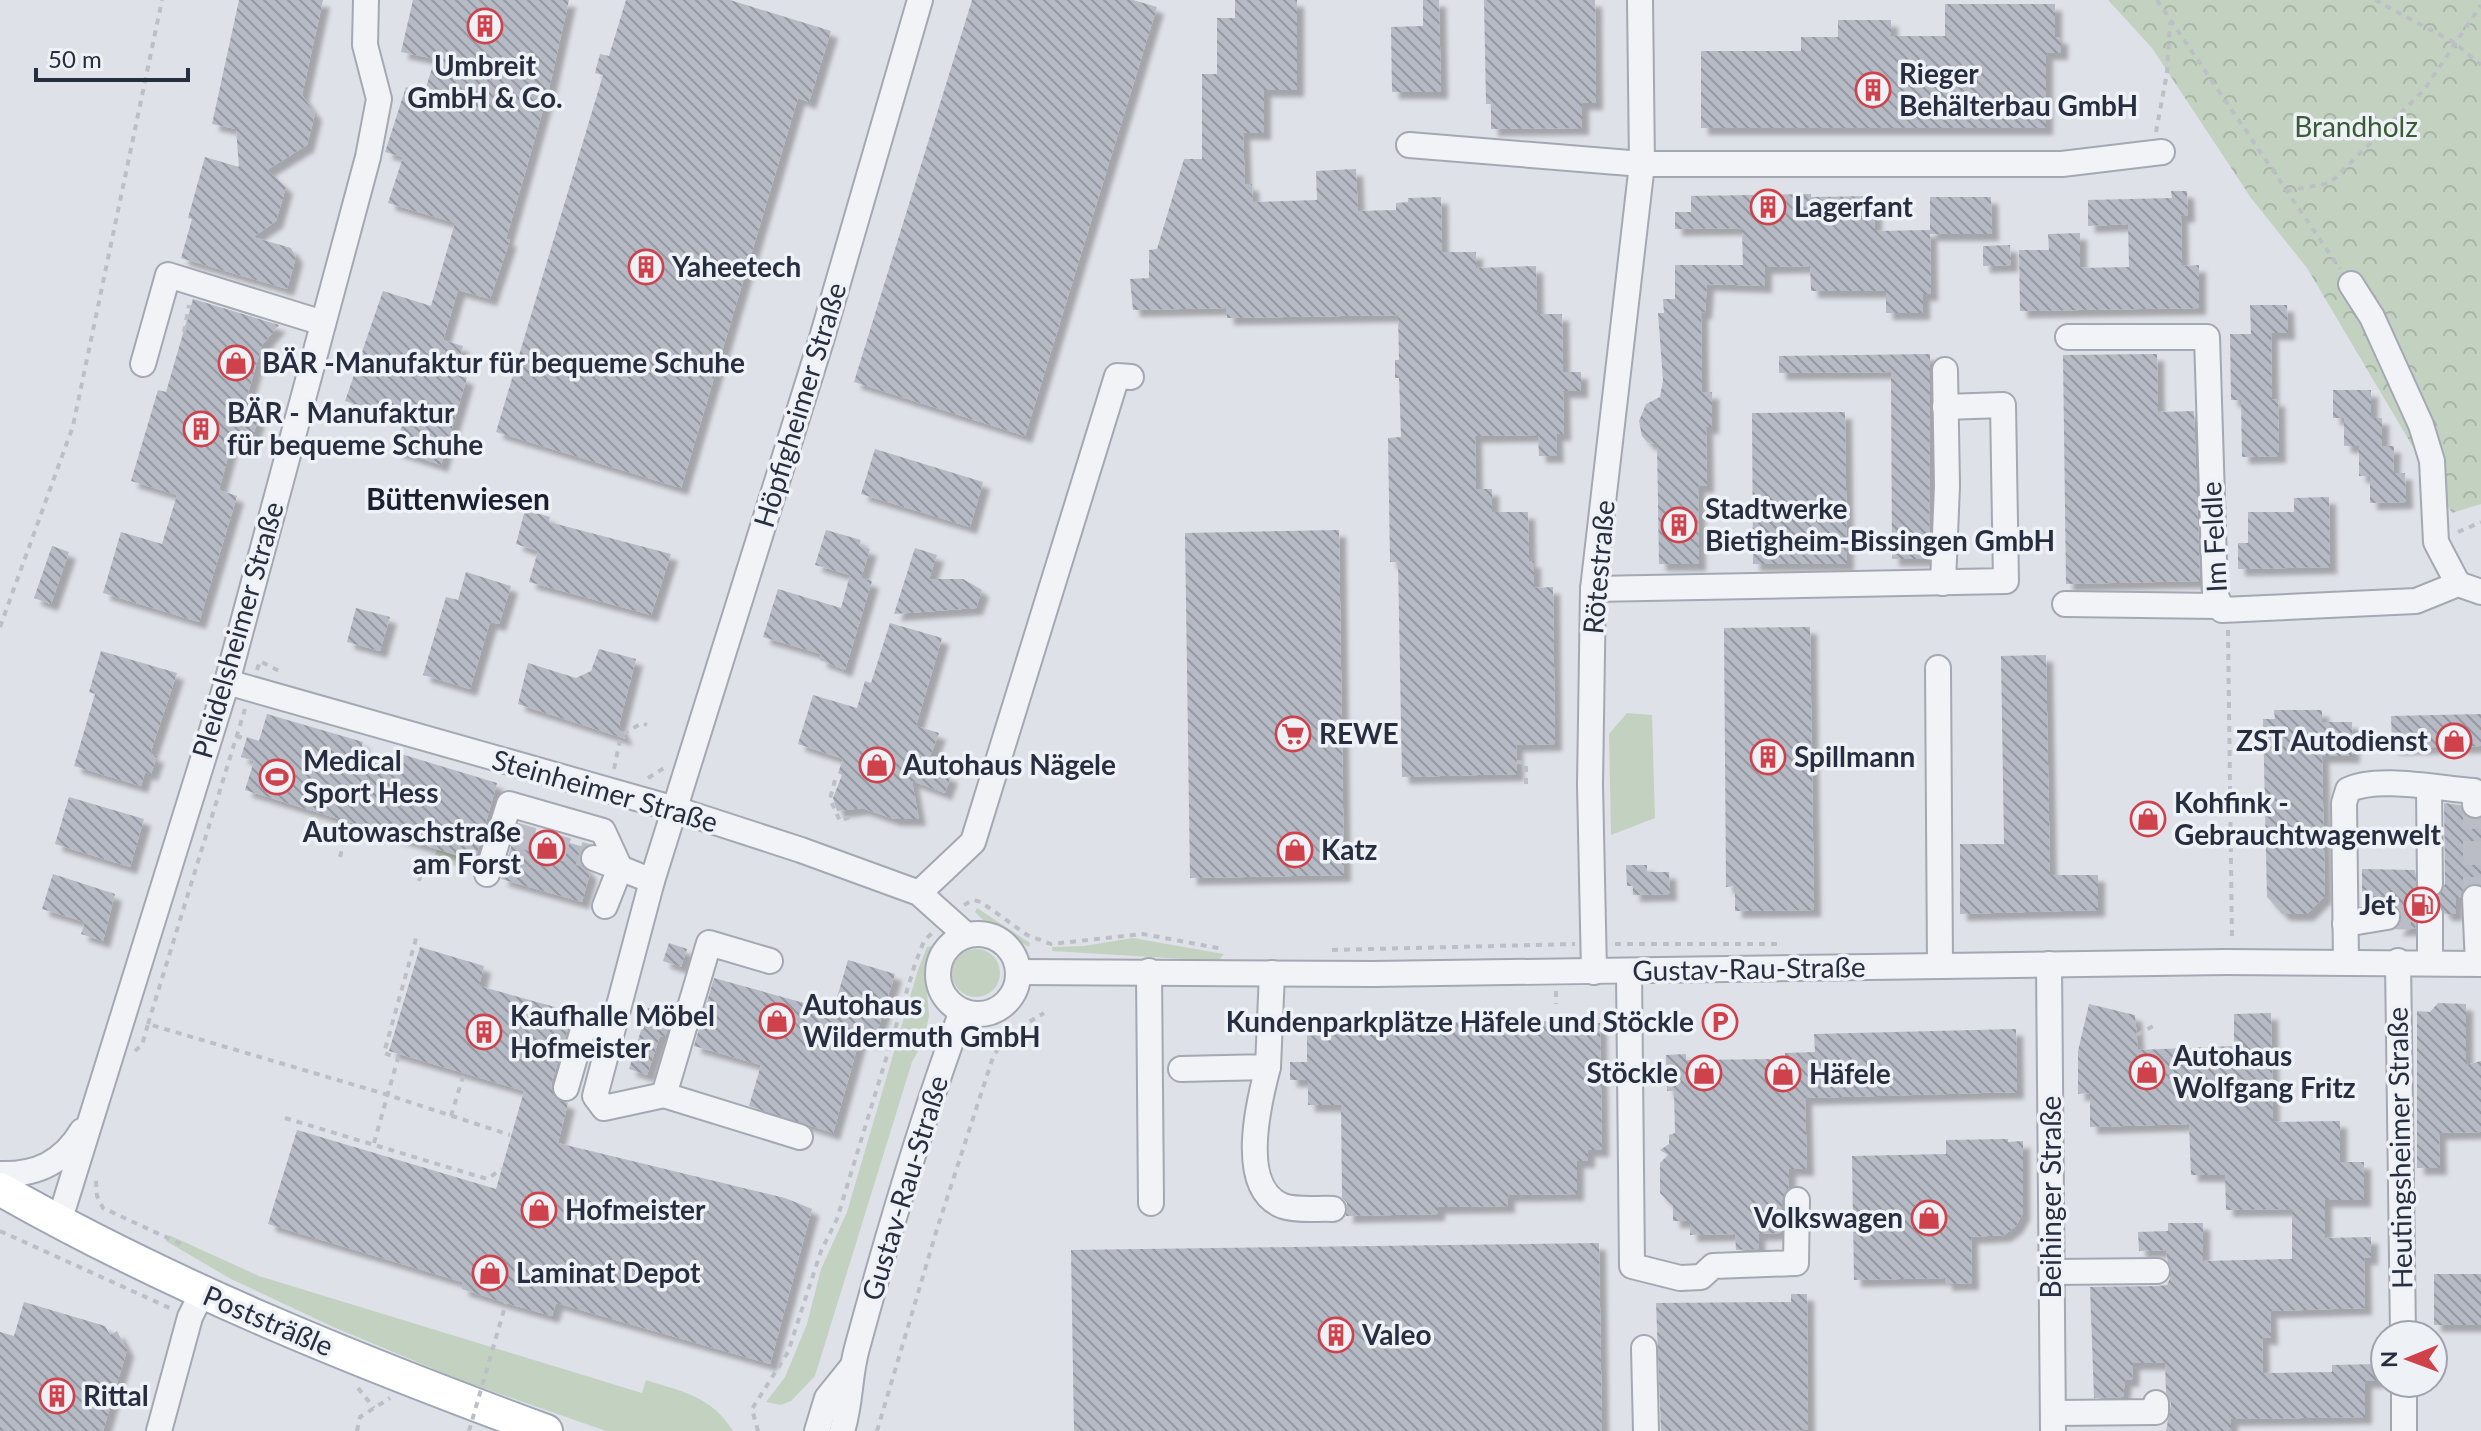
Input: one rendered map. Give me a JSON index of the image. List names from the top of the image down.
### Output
{
  "streets": {
    "main road": ["Poststräßle"],
    "street": [
      "Höpfigheimer Straße",
      "Im Feldle",
      "Rötestraße",
      "Pleidelsheimer Straße",
      "Steinheimer Straße",
      "Gustav-Rau-Straße",
      "Heutingsheimer Straße",
      "Beihinger Straße"
    ]
  },
  "crossings": [
    ["Höpfigheimer Straße", "Steinheimer Straße"],
    ["Rötestraße", "Gustav-Rau-Straße"],
    ["Pleidelsheimer Straße", "Steinheimer Straße"],
    ["Pleidelsheimer Straße", "Poststräßle"],
    ["Steinheimer Straße", "Gustav-Rau-Straße"],
    ["Gustav-Rau-Straße", "Heutingsheimer Straße"],
    ["Gustav-Rau-Straße", "Beihinger Straße"]
  ],
  "districts": ["Büttenwiesen"],
  "parks": ["Brandholz"],
  "places": {
    "building": [
      "Umbreit GmbH & Co.",
      "Rieger Behälterbau GmbH",
      "Lagerfant",
      "Yaheetech",
      "BÄR - Manufaktur für bequeme Schuhe",
      "Stadtwerke Bietigheim-Bissingen GmbH",
      "Spillmann",
      "Kaufhalle Möbel Hofmeister",
      "Valeo",
      "Rittal"
    ],
    "shop": [
      "BÄR -Manufaktur für bequeme Schuhe",
      "ZST Autodienst",
      "Autohaus Nägele",
      "Kohfink - Gebrauchtwagenwelt",
      "Autowaschstraße am Forst",
      "Katz",
      "Autohaus Wildermuth GmbH",
      "Autohaus Wolfgang Fritz",
      "Stöckle",
      "Häfele",
      "Hofmeister",
      "Volkswagen",
      "Laminat Depot"
    ],
    "supermarket": ["REWE"],
    "sports": ["Medical Sport Hess"],
    "fuel station": ["Jet"],
    "parking": ["Kundenparkplätze Häfele und Stöckle"]
  },
  "scale_bar": "50 m",
  "north": "left"
}
